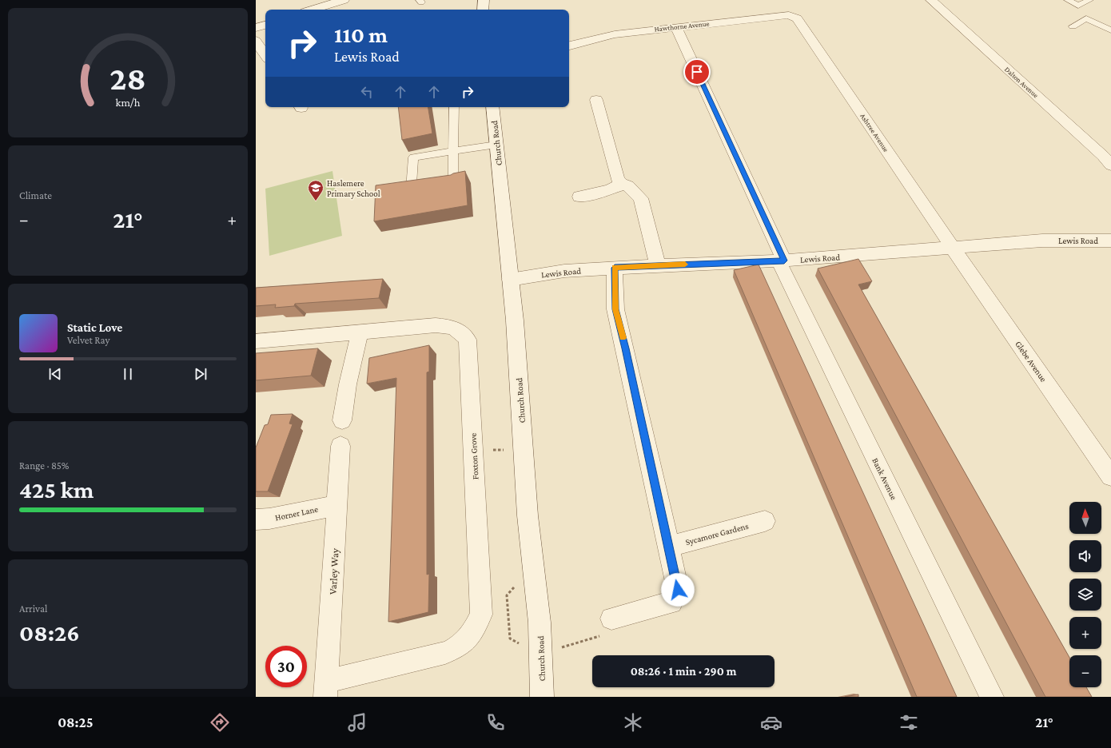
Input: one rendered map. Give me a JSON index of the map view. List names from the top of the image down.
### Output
{
  "streets": {
    "street": [
      "Hawthorne Avenue",
      "Dalton Avenue",
      "Ashtree Avenue",
      "Church Road",
      "Lewis Road",
      "Glebe Avenue",
      "Foxton Grove",
      "Bank Avenue",
      "Horner Lane",
      "Sycamore Gardens",
      "Varley Way"
    ]
  },
  "crossings": [
    ["Hawthorne Avenue", "Ashtree Avenue"],
    ["Hawthorne Avenue", "Bank Avenue"],
    ["Ashtree Avenue", "Lewis Road"],
    ["Ashtree Avenue", "Glebe Avenue"],
    ["Church Road", "Lewis Road"],
    ["Lewis Road", "Glebe Avenue"],
    ["Lewis Road", "Bank Avenue"],
    ["Foxton Grove", "Varley Way"],
    ["Horner Lane", "Varley Way"]
  ],
  "places": {
    "school or university": ["Haslemere Primary School"]
  },
  "north": "top",
  "page": {
    "turn": ["110 m", "Lewis Road"],
    "tile": [
      "Climate",
      ["Range · 85%", "425 km"],
      ["Arrival", "08:26"]
    ],
    "heat": ["−", "21°", "+"],
    "song": ["Static Love", "Velvet Ray"],
    "map_buttons": ["+", "−"],
    "limit": "30",
    "trip": "08:26 · 1 min · 290 m",
    "tabs": ["08:25", "21°"],
    "gauge": ["28", "km/h"]
  }
}
